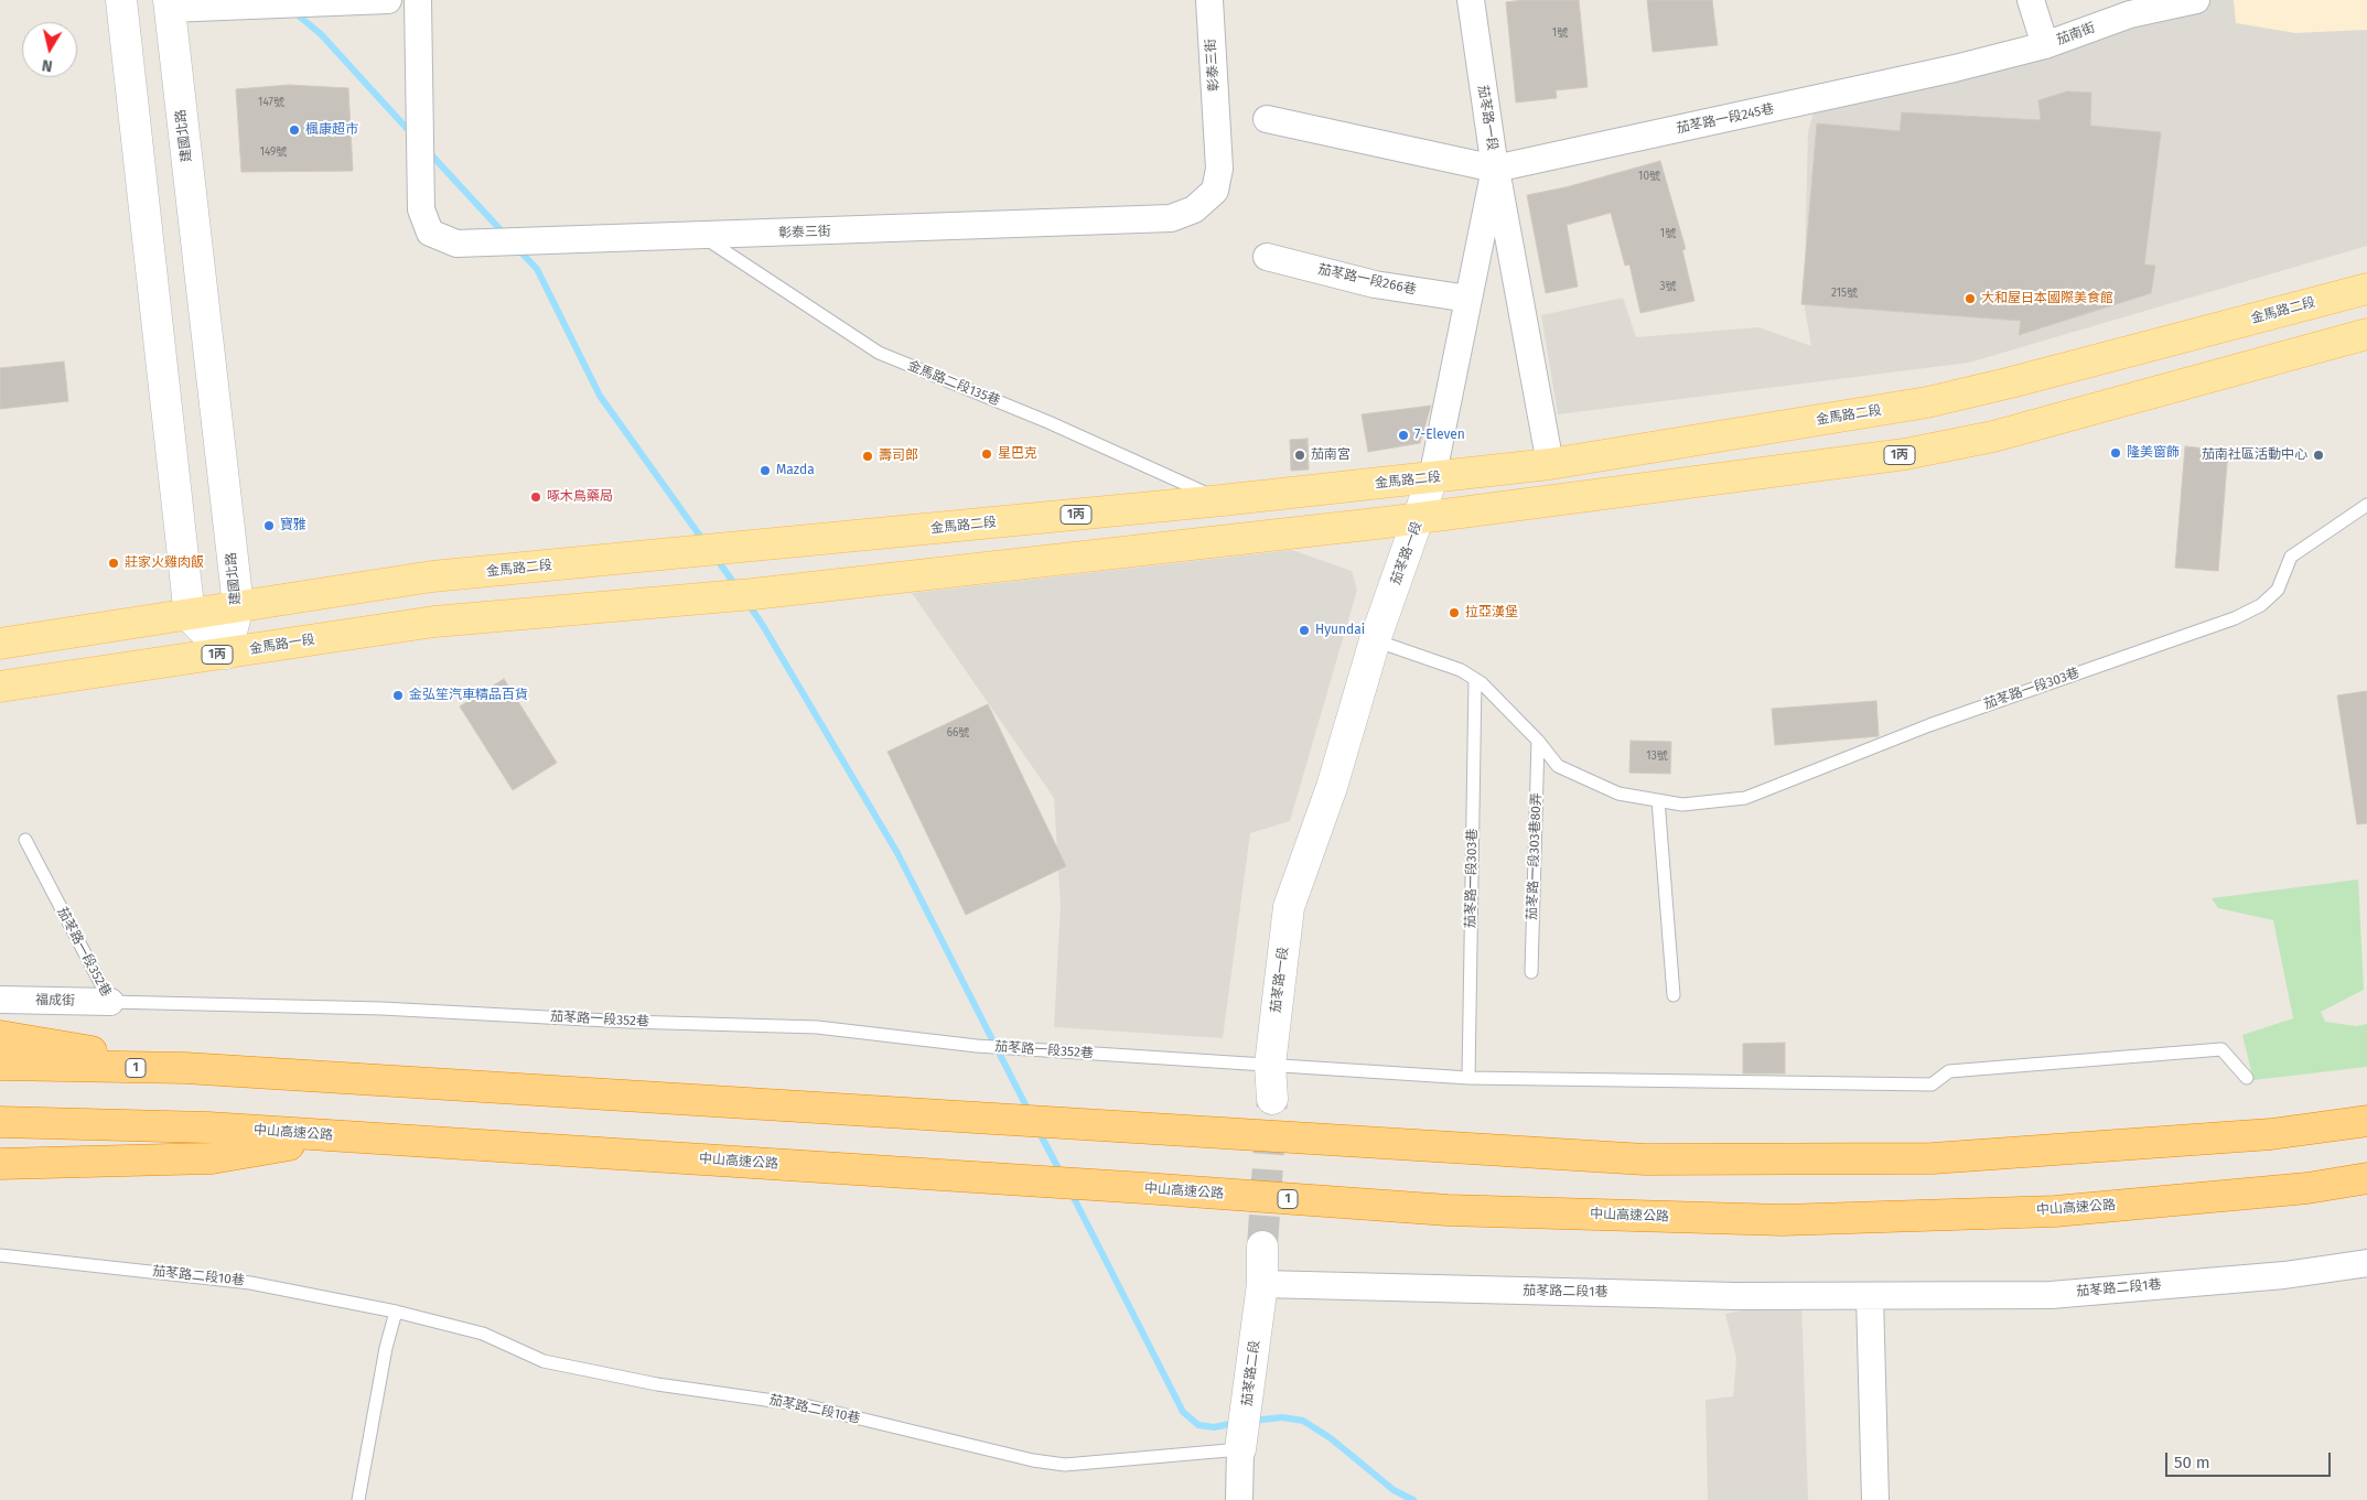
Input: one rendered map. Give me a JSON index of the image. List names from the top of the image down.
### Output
{
  "streets": {
    "highway": ["1", "中山高速公路"],
    "main road": ["金馬路二段", "1丙", "金馬路一段"],
    "street": [
      "茄南街",
      "彰泰三街",
      "茄苳路一段",
      "茄苳路一段245巷",
      "建國北路",
      "茄苳路一段266巷",
      "福成街",
      "茄苳路二段1巷",
      "茄苳路二段"
    ],
    "lane": [
      "金馬路二段135巷",
      "茄苳路一段303巷",
      "茄苳路一段303巷80弄",
      "茄苳路一段352巷",
      "茄苳路二段10巷"
    ]
  },
  "crossings": [
    ["茄南街", "茄苳路一段245巷"],
    ["彰泰三街", "金馬路二段135巷"],
    ["茄苳路一段", "茄苳路一段245巷"],
    ["茄苳路一段", "茄苳路一段266巷"],
    ["茄苳路一段", "金馬路二段"],
    ["茄苳路一段", "1丙"],
    ["茄苳路一段", "金馬路一段"],
    ["茄苳路一段", "茄苳路一段303巷"],
    ["茄苳路一段", "茄苳路一段352巷"],
    ["建國北路", "金馬路二段"],
    ["建國北路", "1丙"],
    ["建國北路", "金馬路一段"],
    ["金馬路二段", "金馬路二段135巷"],
    ["金馬路二段", "1丙"],
    ["1丙", "金馬路一段"],
    ["茄苳路一段303巷", "茄苳路一段303巷80弄"],
    ["茄苳路一段303巷", "茄苳路一段352巷"],
    ["茄苳路一段352巷", "福成街"],
    ["茄苳路二段10巷", "茄苳路二段"],
    ["茄苳路二段1巷", "茄苳路二段"]
  ],
  "places": [
    "楓康超市",
    "大和屋日本國際美食館",
    "7-Eleven",
    "隆美窗飾",
    "星巴克",
    "茄南宮",
    "茄南社區活動中心",
    "壽司郎",
    "Mazda",
    "啄木鳥藥局",
    "寶雅",
    "莊家火雞肉飯",
    "拉亞漢堡",
    "Hyundai",
    "金弘笙汽車精品百貨"
  ],
  "house_numbers": [
    "1號",
    "147號",
    "149號",
    "10號",
    "1號",
    "3號",
    "215號",
    "66號",
    "13號"
  ],
  "scale_bar": "50 m",
  "north": "bottom"
}
